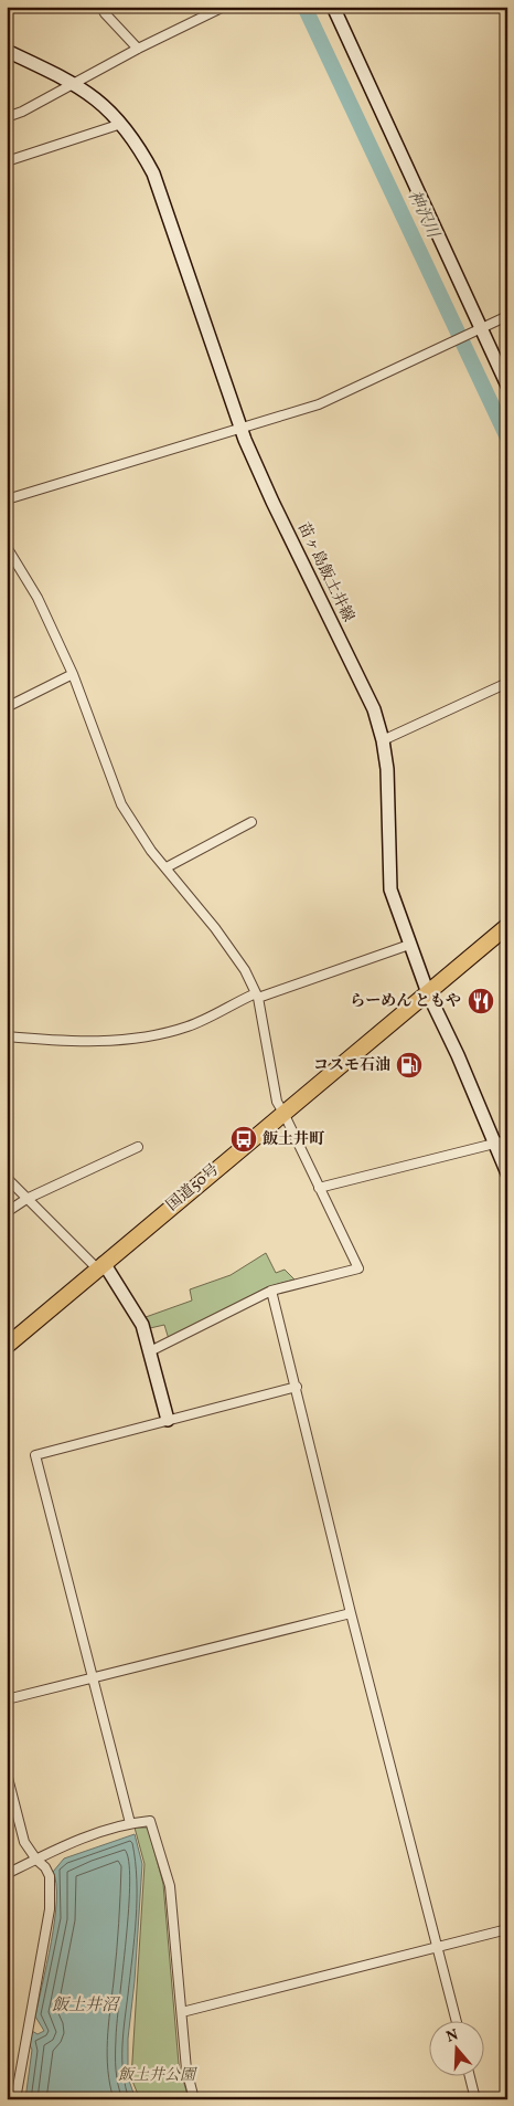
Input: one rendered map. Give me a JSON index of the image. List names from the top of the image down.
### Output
{
  "streets": {
    "highway": ["国道50号"],
    "main road": ["苗ヶ島飯土井線"]
  },
  "crossings": [
    ["苗ヶ島飯土井線", "国道50号"]
  ],
  "water": ["神沢川", "飯土井沼"],
  "parks": ["飯土井公園"],
  "places": {
    "restaurant": ["らーめん ともや"],
    "fuel station": ["コスモ石油"],
    "bus stop": ["飯土井町"]
  },
  "north": "top"
}
